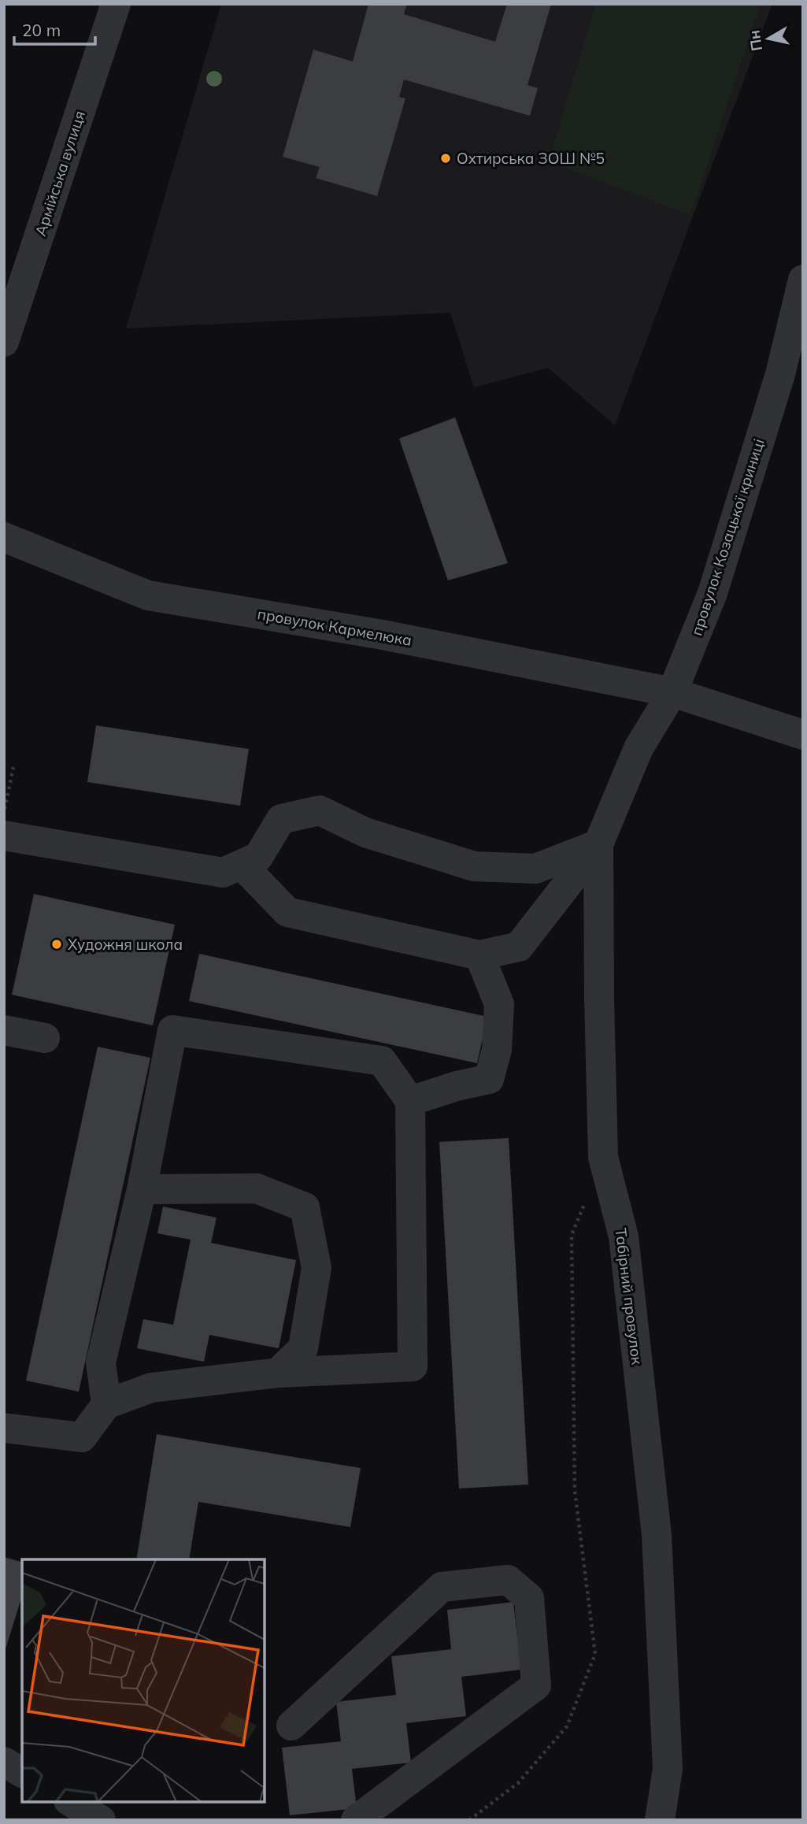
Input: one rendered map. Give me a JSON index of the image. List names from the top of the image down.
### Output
{
  "streets": {
    "street": [
      "Армійська вулиця",
      "провулок Козацької криниці",
      "провулок Кармелюка",
      "Табірний провулок"
    ]
  },
  "crossings": [
    ["провулок Козацької криниці", "провулок Кармелюка"],
    ["провулок Козацької криниці", "Табірний провулок"],
    ["провулок Кармелюка", "Табірний провулок"]
  ],
  "places": ["Охтирська ЗОШ №5", "Художня школа"],
  "scale_bar": "20 m",
  "north": "left"
}
